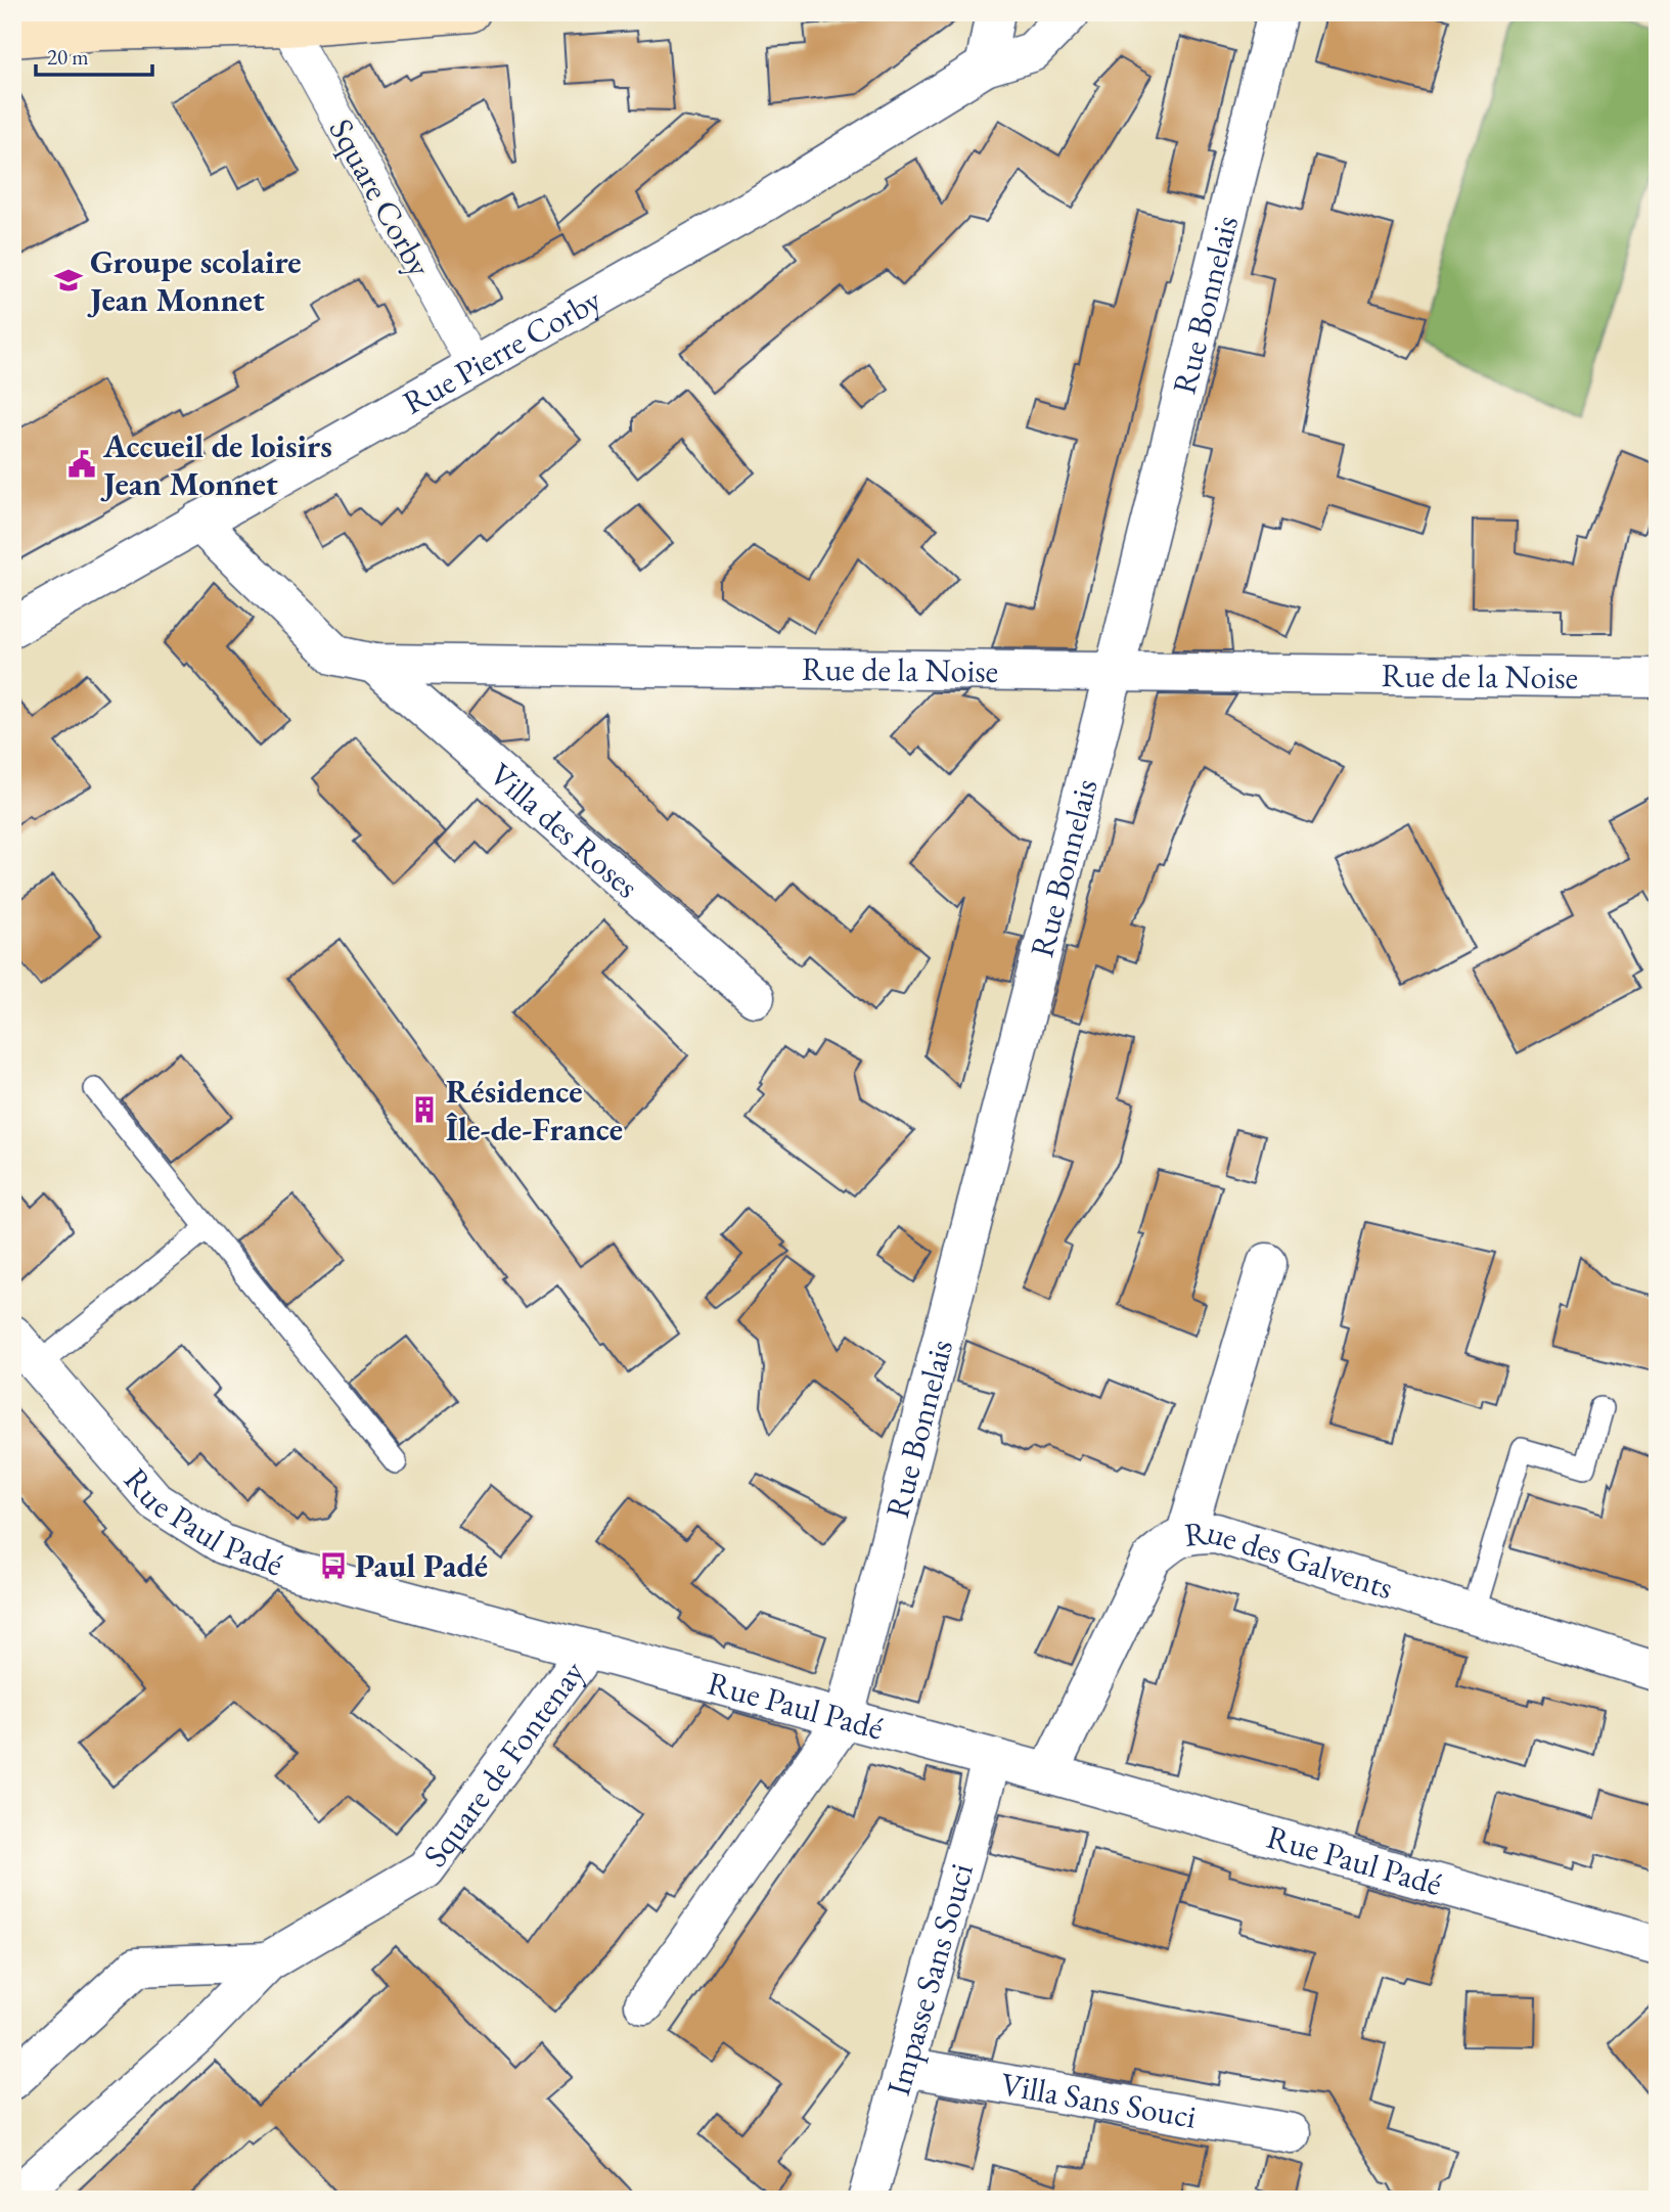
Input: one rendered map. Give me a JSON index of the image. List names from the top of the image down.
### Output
{
  "streets": {
    "street": [
      "Square Corby",
      "Rue Bonnelais",
      "Rue Pierre Corby",
      "Rue de la Noise",
      "Villa des Roses",
      "Rue Paul Padé",
      "Rue des Galvents",
      "Square de Fontenay",
      "Impasse Sans Souci",
      "Villa Sans Souci"
    ]
  },
  "crossings": [
    ["Square Corby", "Rue Pierre Corby"],
    ["Rue Bonnelais", "Rue de la Noise"],
    ["Rue Bonnelais", "Rue Paul Padé"],
    ["Rue Pierre Corby", "Rue de la Noise"],
    ["Rue de la Noise", "Villa des Roses"],
    ["Rue Paul Padé", "Rue des Galvents"],
    ["Rue Paul Padé", "Square de Fontenay"],
    ["Rue Paul Padé", "Impasse Sans Souci"],
    ["Impasse Sans Souci", "Villa Sans Souci"]
  ],
  "places": {
    "school or university": ["Groupe scolaire Jean Monnet"],
    "public building": ["Accueil de loisirs Jean Monnet"],
    "building": ["Résidence Île-de-France"],
    "bus stop": ["Paul Padé"]
  },
  "scale_bar": "20 m"
}
